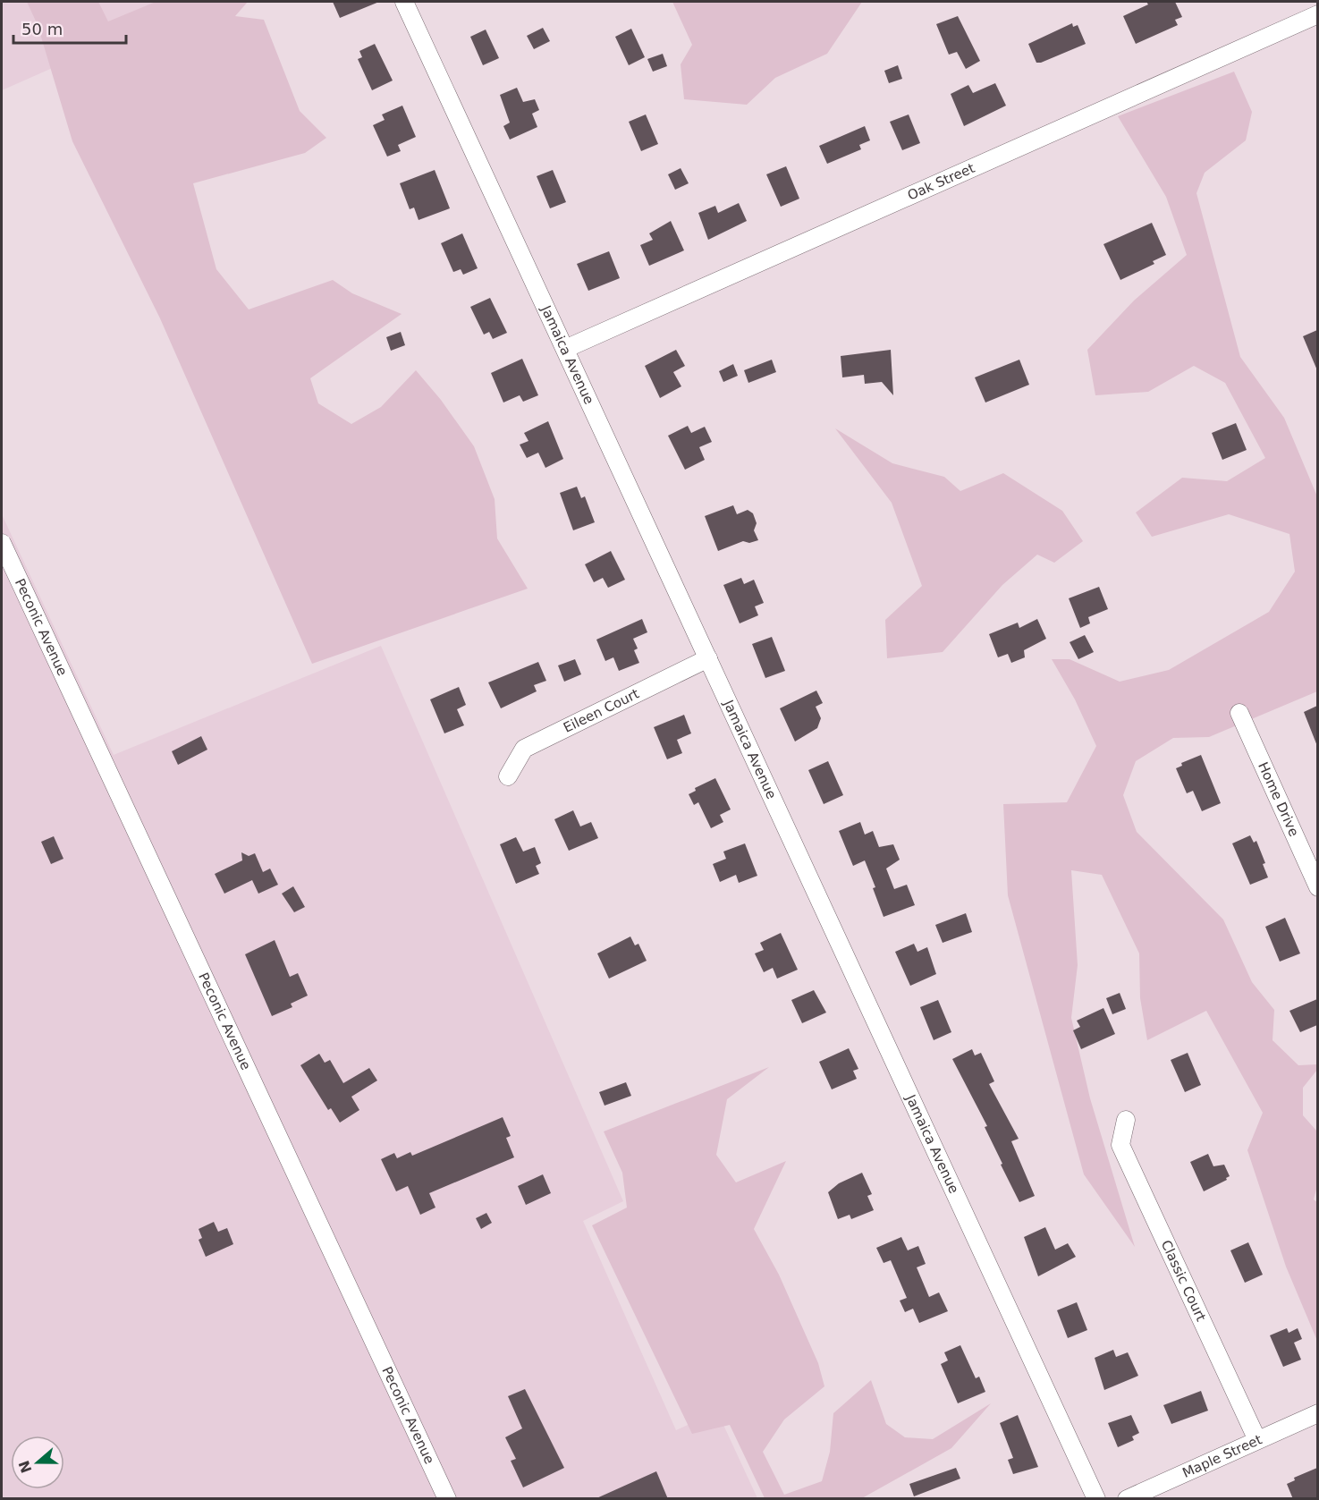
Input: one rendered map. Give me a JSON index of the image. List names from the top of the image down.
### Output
{
  "streets": {
    "street": [
      "Oak Street",
      "Jamaica Avenue",
      "Peconic Avenue",
      "Eileen Court",
      "Home Drive",
      "Classic Court",
      "Maple Street"
    ]
  },
  "crossings": [
    ["Oak Street", "Jamaica Avenue"],
    ["Jamaica Avenue", "Eileen Court"],
    ["Classic Court", "Maple Street"]
  ],
  "scale_bar": "50 m",
  "north": "left"
}
